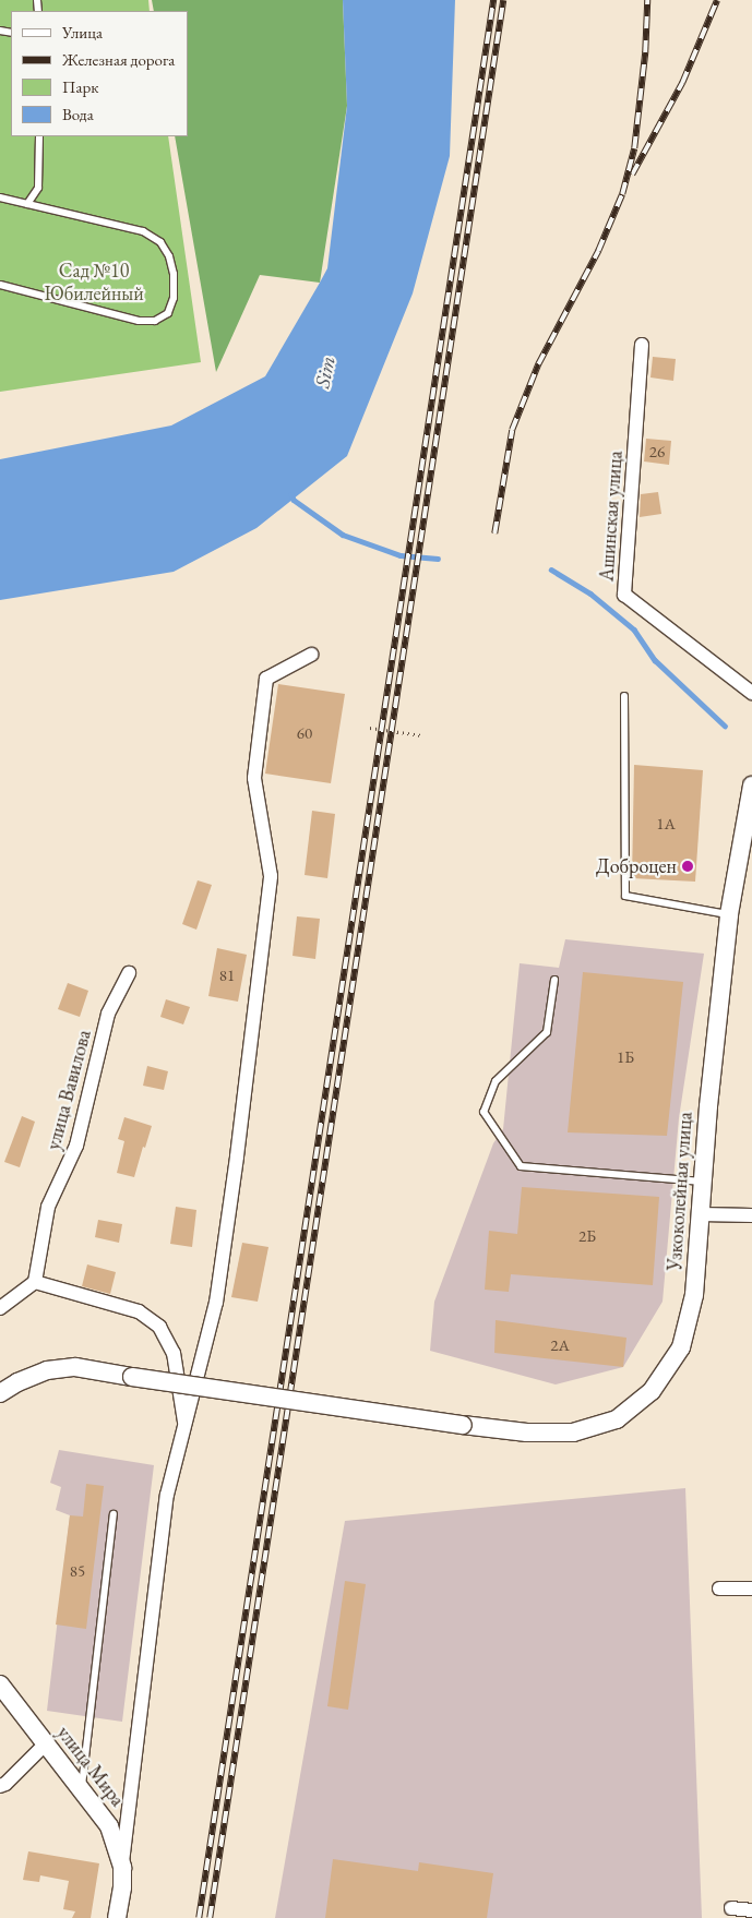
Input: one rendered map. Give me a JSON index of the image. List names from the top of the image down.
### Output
{
  "streets": {
    "street": [
      "Ашинская улица",
      "улица Вавилова",
      "Узкоколейная улица",
      "улица Мира"
    ]
  },
  "water": ["Sim"],
  "parks": ["Сад №10 Юбилейный"],
  "places": ["Доброцен"],
  "house_numbers": [
    "26",
    "60",
    "1А",
    "81",
    "1Б",
    "2Б",
    "2А",
    "85"
  ],
  "legend": [
    "Улица",
    "Железная дорога",
    "Парк",
    "Вода"
  ]
}
